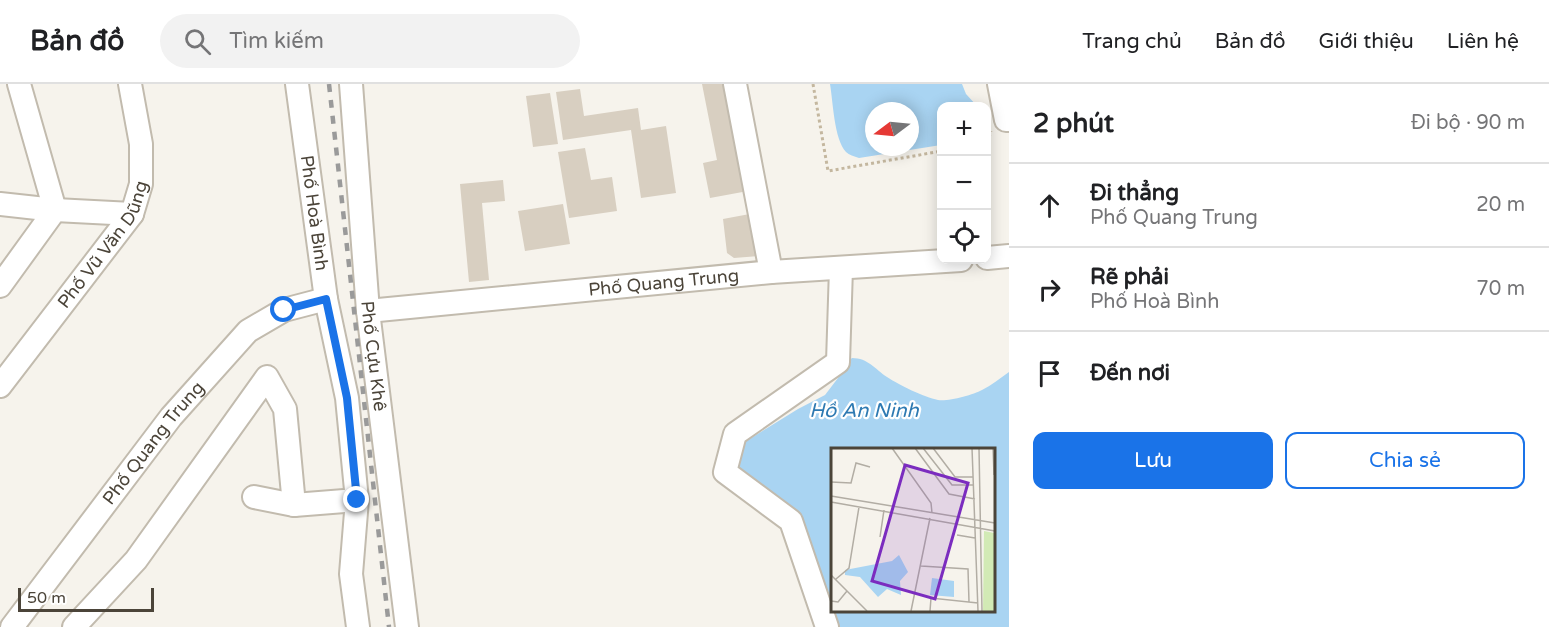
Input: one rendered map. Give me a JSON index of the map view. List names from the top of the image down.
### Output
{
  "streets": {
    "street": [
      "Phố Hoà Bình",
      "Phố Vũ Văn Dũng",
      "Phố Quang Trung",
      "Phố Cựu Khê"
    ]
  },
  "crossings": [
    ["Phố Hoà Bình", "Phố Quang Trung"],
    ["Phố Quang Trung", "Phố Cựu Khê"]
  ],
  "water": ["Hồ An Ninh"],
  "scale_bar": "50 m",
  "north": "left",
  "page": {
    "header": "Bản đồ",
    "search": "Tìm kiếm",
    "nav": [
      "Trang chủ",
      "Bản đồ",
      "Giới thiệu",
      "Liên hệ"
    ],
    "heading": ["2 phút", "Đi bộ · 90 m"],
    "map_buttons": ["+", "−"],
    "list": [
      ["Đi thẳng", "Phố Quang Trung", "20 m"],
      ["Rẽ phải", "Phố Hoà Bình", "70 m"],
      "Đến nơi"
    ],
    "buttons": ["Lưu", "Chia sẻ"],
    "scale": "50 m"
  }
}
